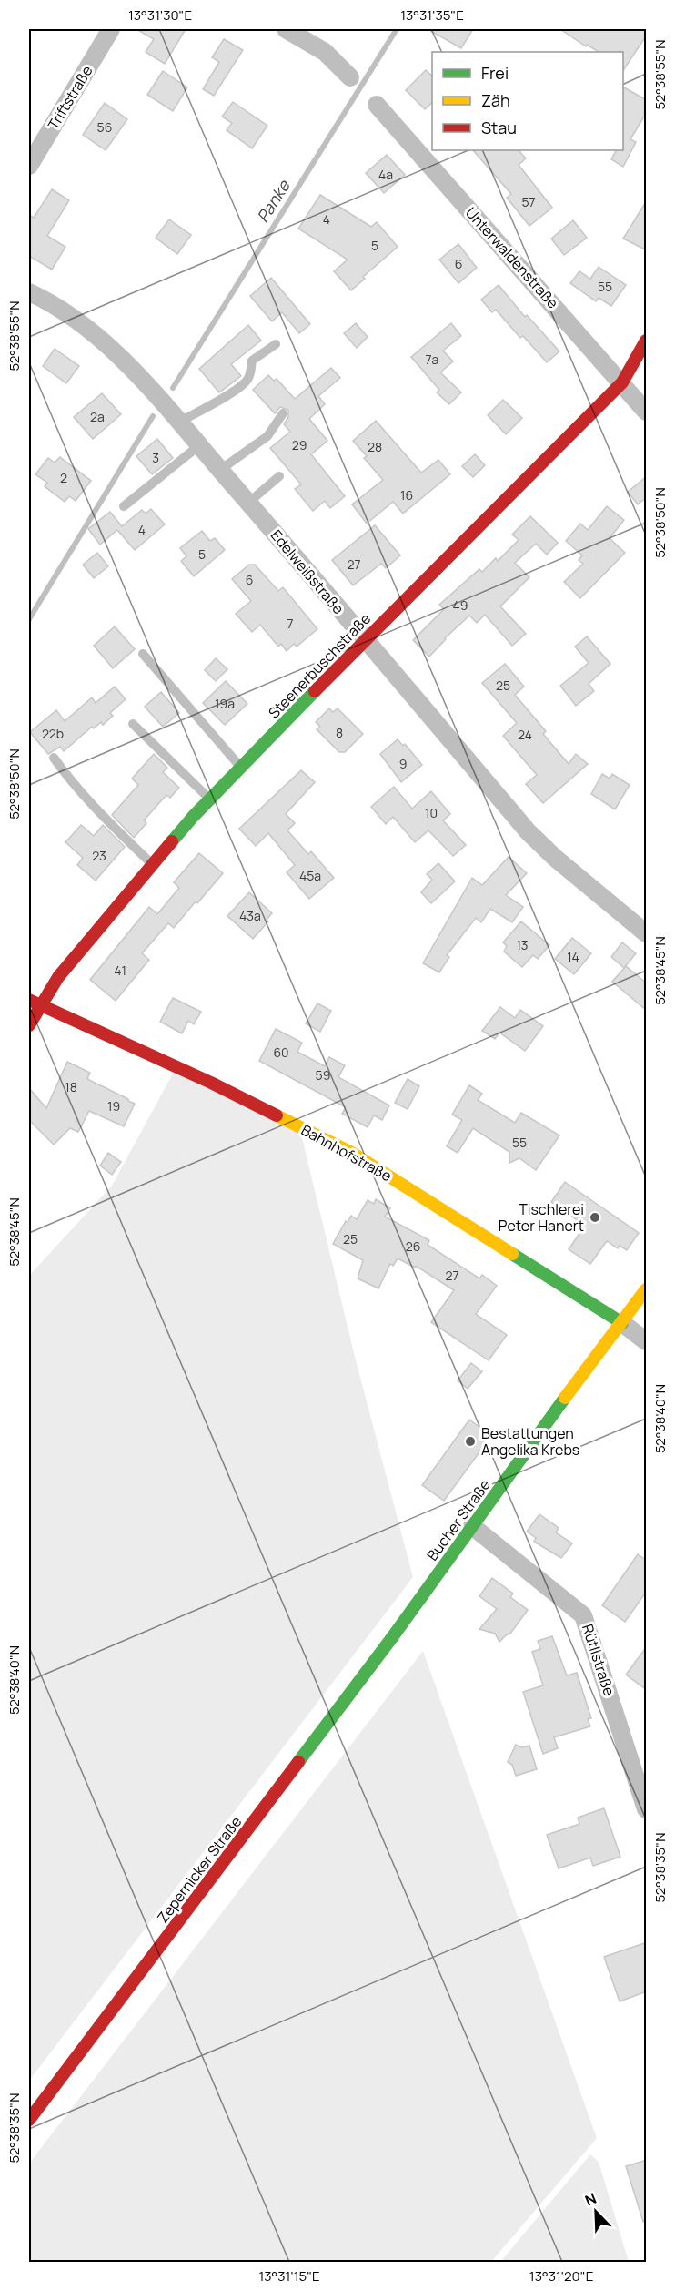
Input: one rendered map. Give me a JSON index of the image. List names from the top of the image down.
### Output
{
  "streets": {
    "street": [
      "Triftstraße",
      "Unterwaldenstraße",
      "Edelweißstraße",
      "Steenerbuschstraße",
      "Bahnhofstraße",
      "Bucher Straße",
      "Rütlistraße",
      "Zepernicker Straße"
    ]
  },
  "crossings": [
    ["Unterwaldenstraße", "Steenerbuschstraße"],
    ["Edelweißstraße", "Steenerbuschstraße"],
    ["Steenerbuschstraße", "Bahnhofstraße"],
    ["Bahnhofstraße", "Bucher Straße"],
    ["Bucher Straße", "Rütlistraße"],
    ["Bucher Straße", "Zepernicker Straße"]
  ],
  "water": ["Panke"],
  "places": ["Tischlerei Peter Hanert", "Bestattungen Angelika Krebs"],
  "house_numbers": [
    "56",
    "4a",
    "57",
    "4",
    "5",
    "6",
    "55",
    "7a",
    "2a",
    "29",
    "28",
    "3",
    "2",
    "16",
    "4",
    "5",
    "27",
    "6",
    "49",
    "7",
    "25",
    "19a",
    "8",
    "22b",
    "24",
    "9",
    "10",
    "23",
    "45a",
    "43a",
    "13",
    "14",
    "41",
    "60",
    "59",
    "18",
    "19",
    "55",
    "25",
    "26",
    "27"
  ],
  "legend": ["Frei", "Zäh", "Stau"],
  "north": "top left",
  "coordinates": [
    "13°31'30\"E",
    "13°31'35\"E",
    "52°38'55\"N",
    "52°38'50\"N",
    "52°38'45\"N",
    "52°38'40\"N",
    "52°38'35\"N",
    "13°31'15\"E",
    "13°31'20\"E"
  ]
}
